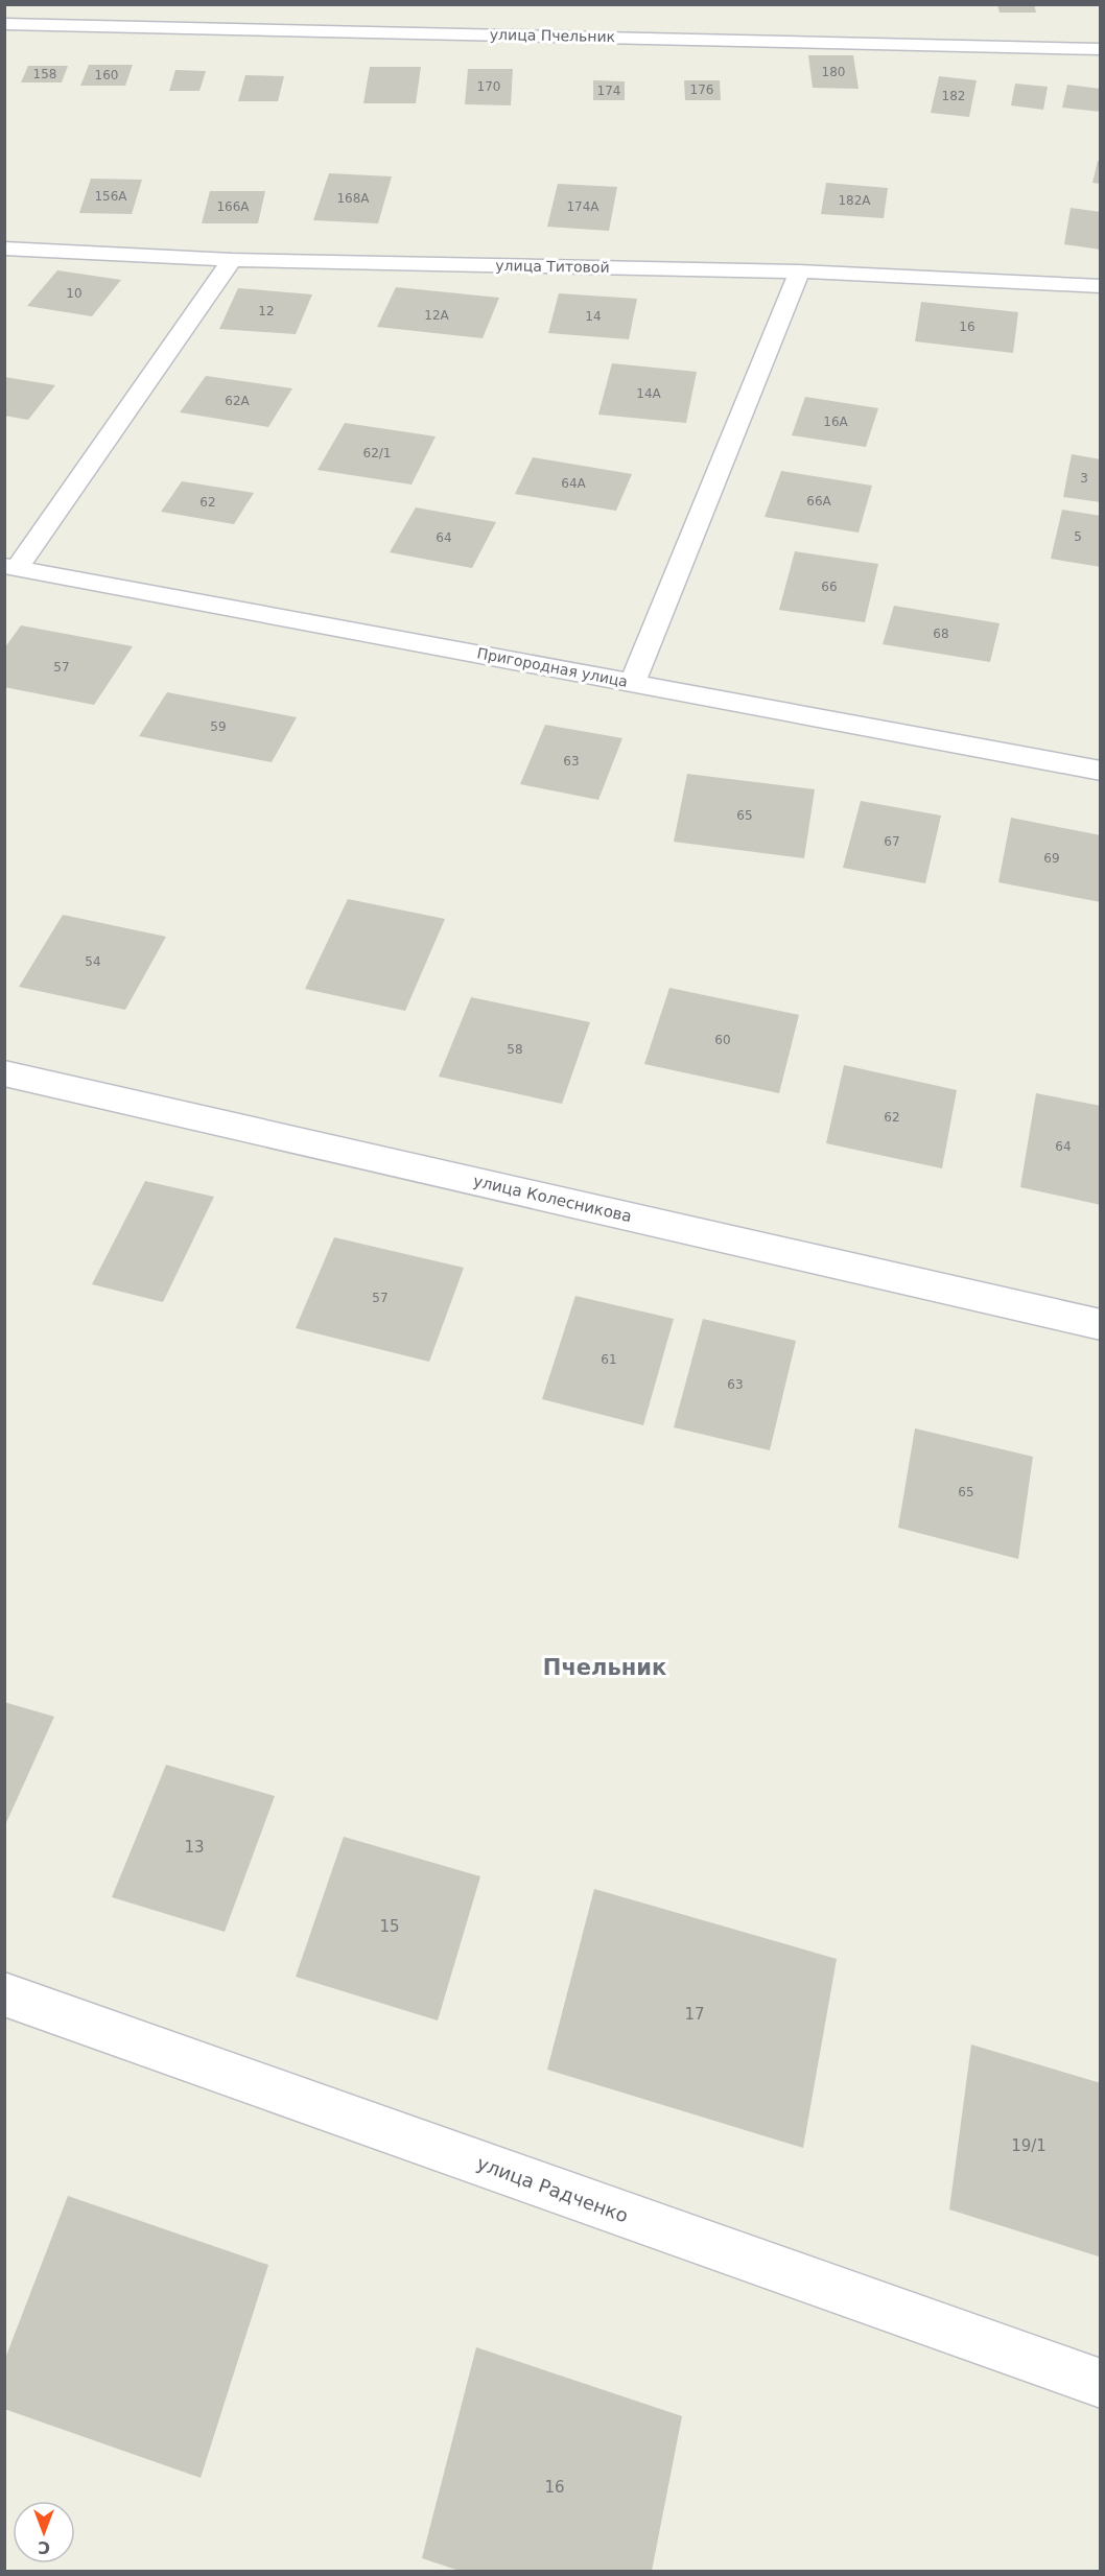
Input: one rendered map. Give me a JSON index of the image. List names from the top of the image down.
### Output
{
  "streets": {
    "street": [
      "улица Пчельник",
      "улица Титовой",
      "Пригородная улица",
      "улица Колесникова",
      "улица Радченко"
    ]
  },
  "districts": ["Пчельник"],
  "house_numbers": [
    "180",
    "158",
    "160",
    "170",
    "176",
    "174",
    "182",
    "156А",
    "168А",
    "182А",
    "166А",
    "174А",
    "10",
    "12",
    "12А",
    "14",
    "16",
    "14А",
    "62А",
    "16А",
    "62/1",
    "3",
    "64А",
    "66А",
    "62",
    "5",
    "64",
    "66",
    "68",
    "57",
    "59",
    "63",
    "65",
    "67",
    "69",
    "54",
    "60",
    "58",
    "62",
    "64",
    "57",
    "61",
    "63",
    "65",
    "13",
    "15",
    "17",
    "19/1",
    "16"
  ],
  "north": "bottom"
}
